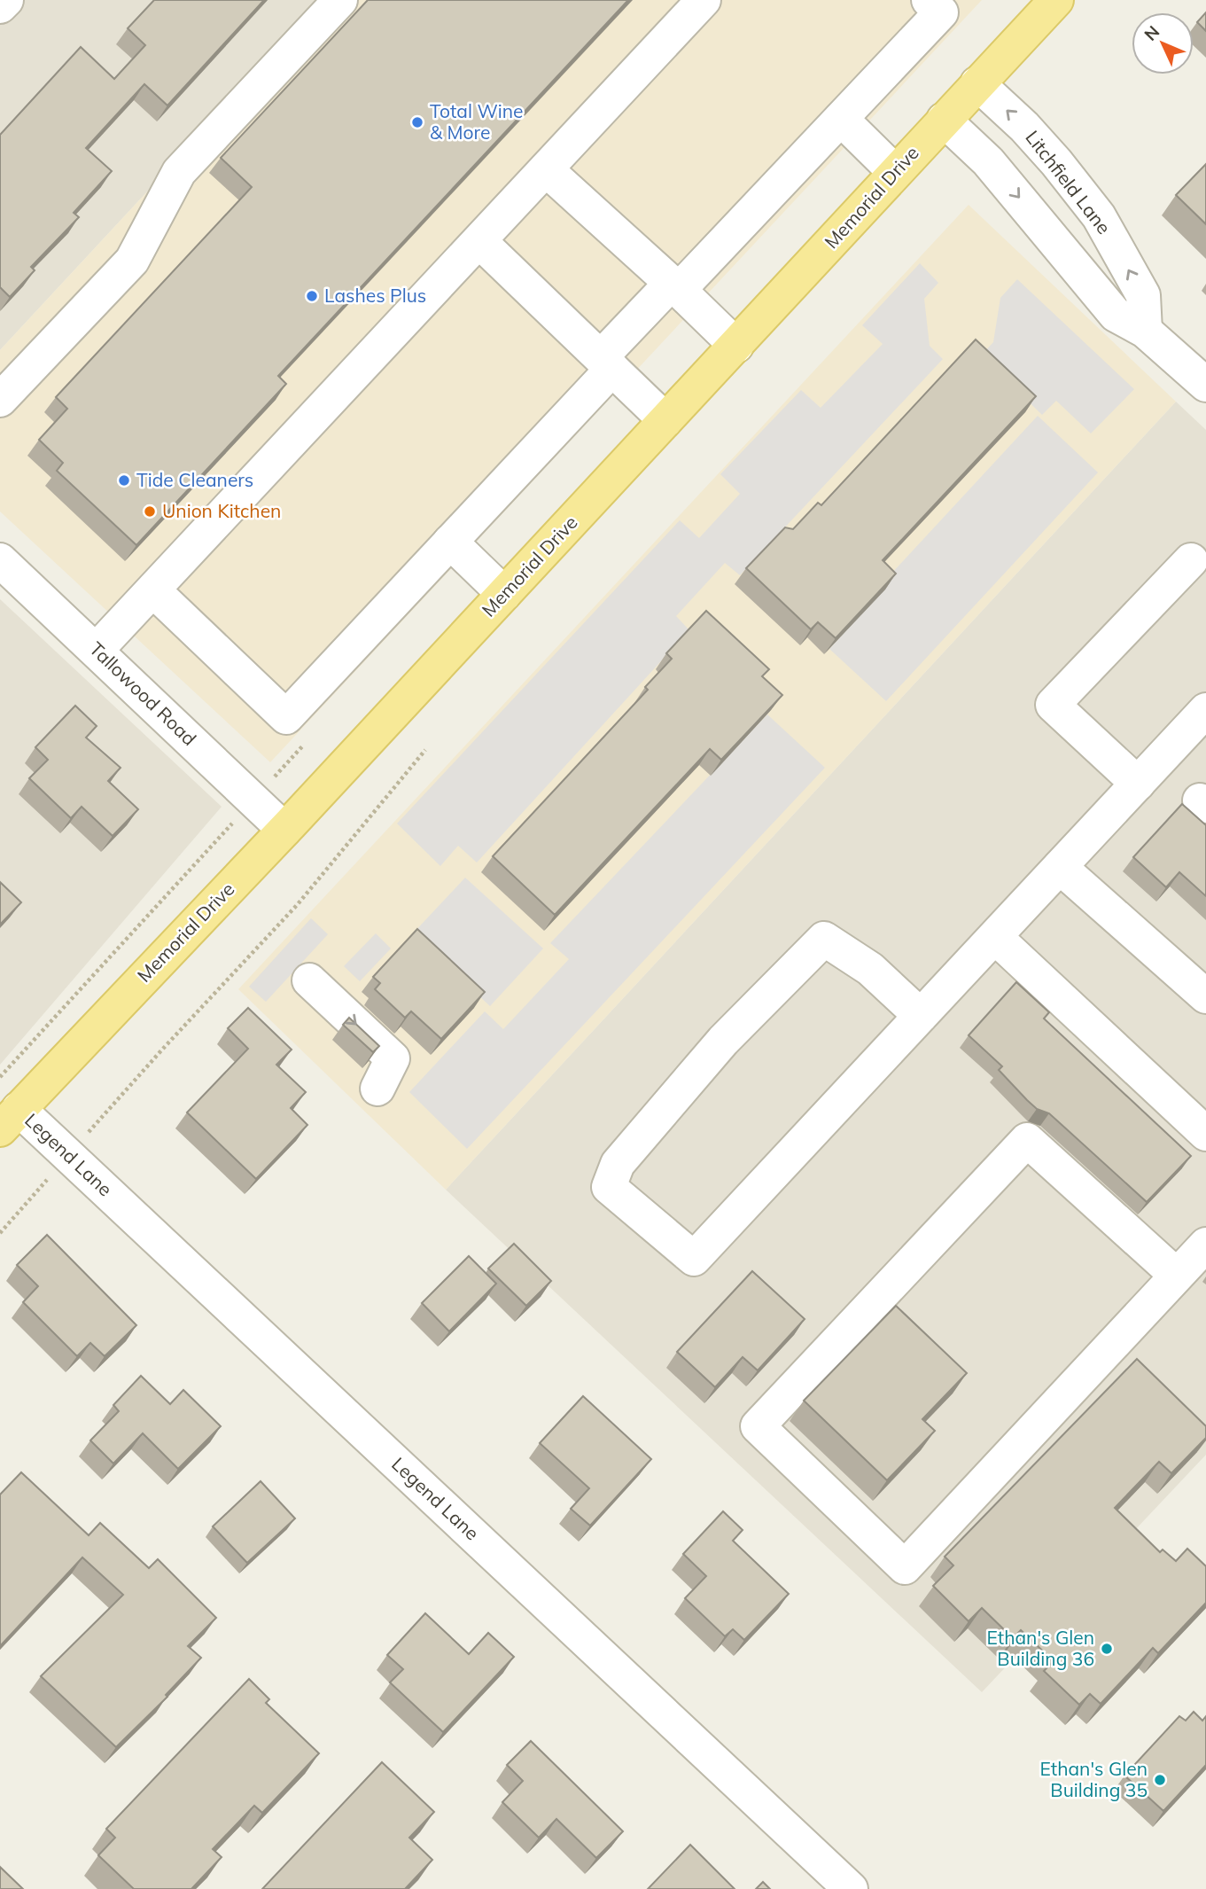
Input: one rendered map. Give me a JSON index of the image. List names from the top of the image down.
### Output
{
  "streets": {
    "main road": ["Memorial Drive"],
    "street": ["Litchfield Lane", "Tallowood Road", "Legend Lane"]
  },
  "crossings": [
    ["Litchfield Lane", "Memorial Drive"],
    ["Memorial Drive", "Tallowood Road"],
    ["Memorial Drive", "Legend Lane"]
  ],
  "places": [
    "Total Wine & More",
    "Lashes Plus",
    "Tide Cleaners",
    "Union Kitchen",
    "Ethan's Glen Building 36",
    "Ethan's Glen Building 35"
  ],
  "north": "top left"
}
